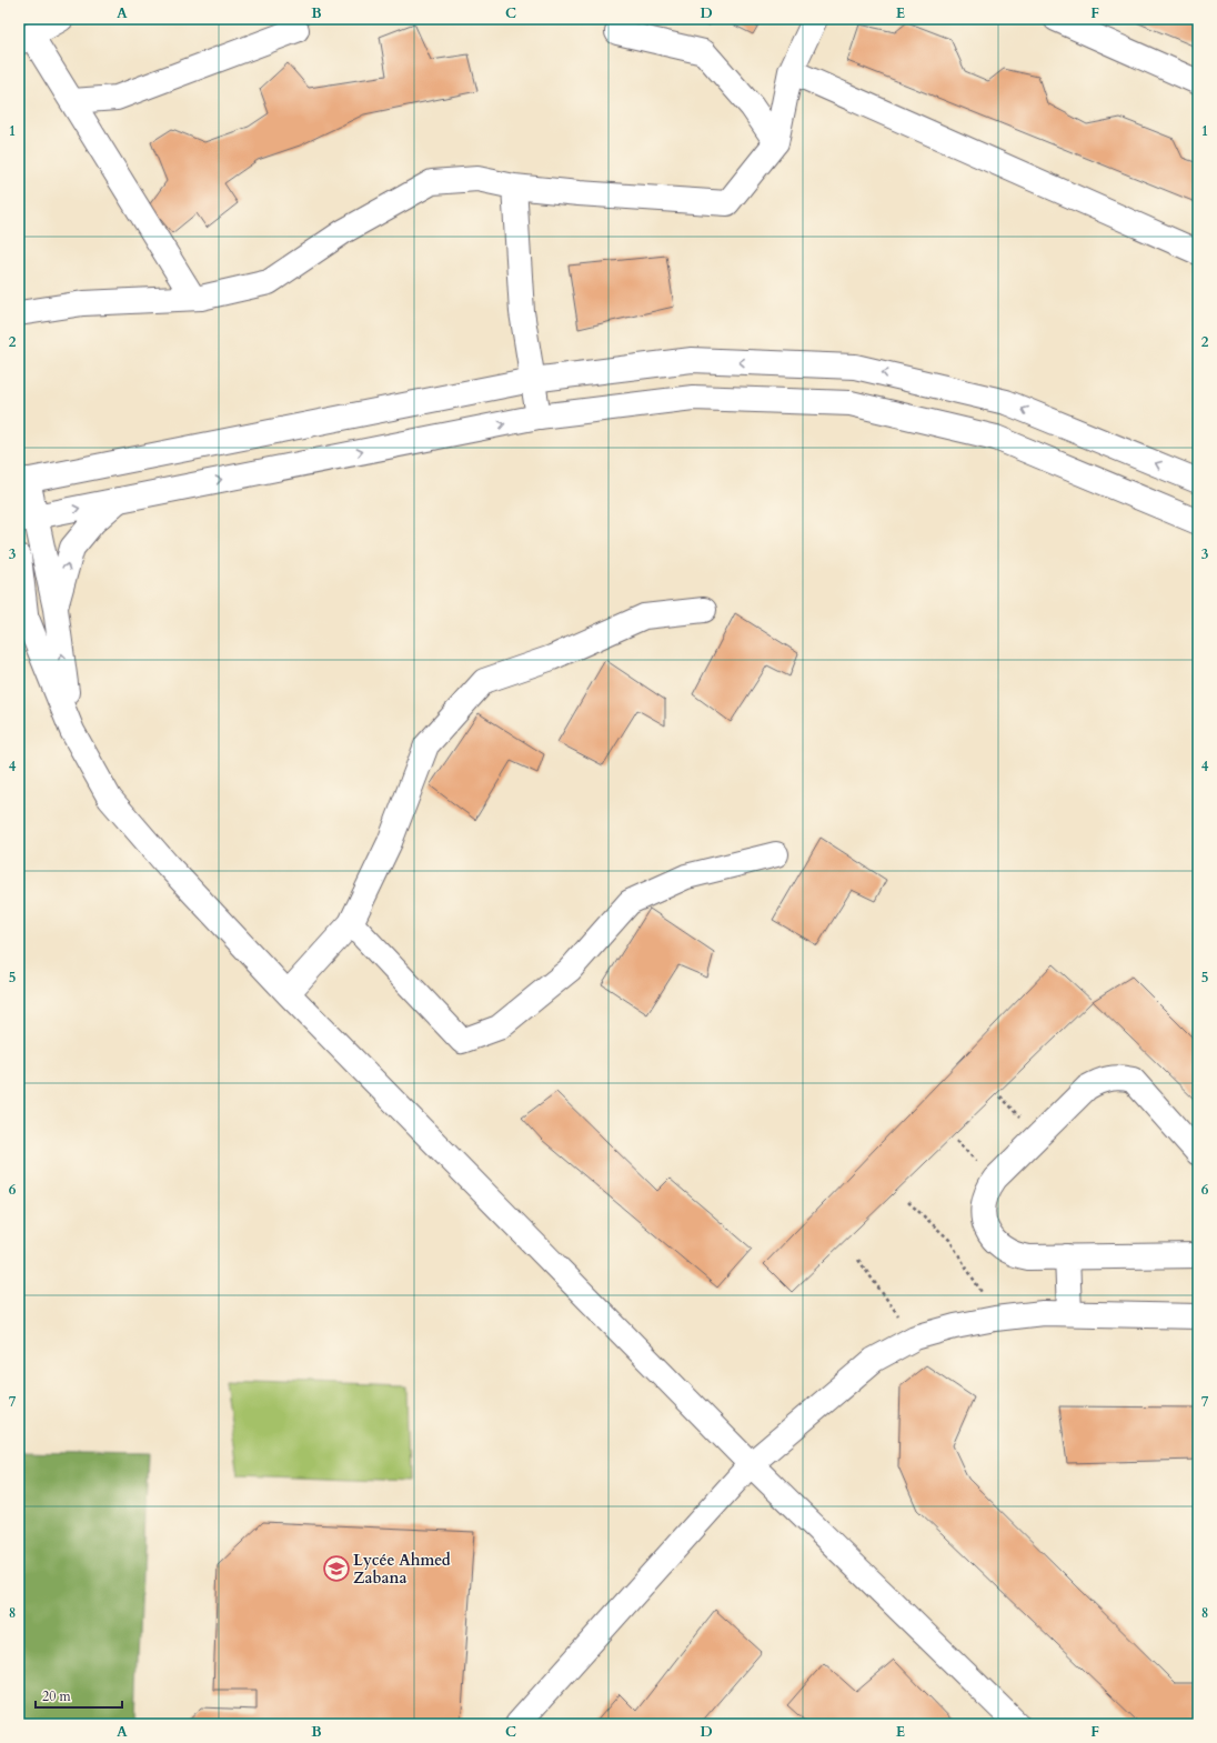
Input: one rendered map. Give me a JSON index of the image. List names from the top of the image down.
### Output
{
  "places": {
    "school or university": ["Lycée Ahmed Zabana"]
  },
  "scale_bar": "20 m",
  "grid": {
    "columns": [
      "A",
      "B",
      "C",
      "D",
      "E",
      "F"
    ],
    "rows": [
      "1",
      "2",
      "3",
      "4",
      "5",
      "6",
      "7",
      "8"
    ]
  }
}
